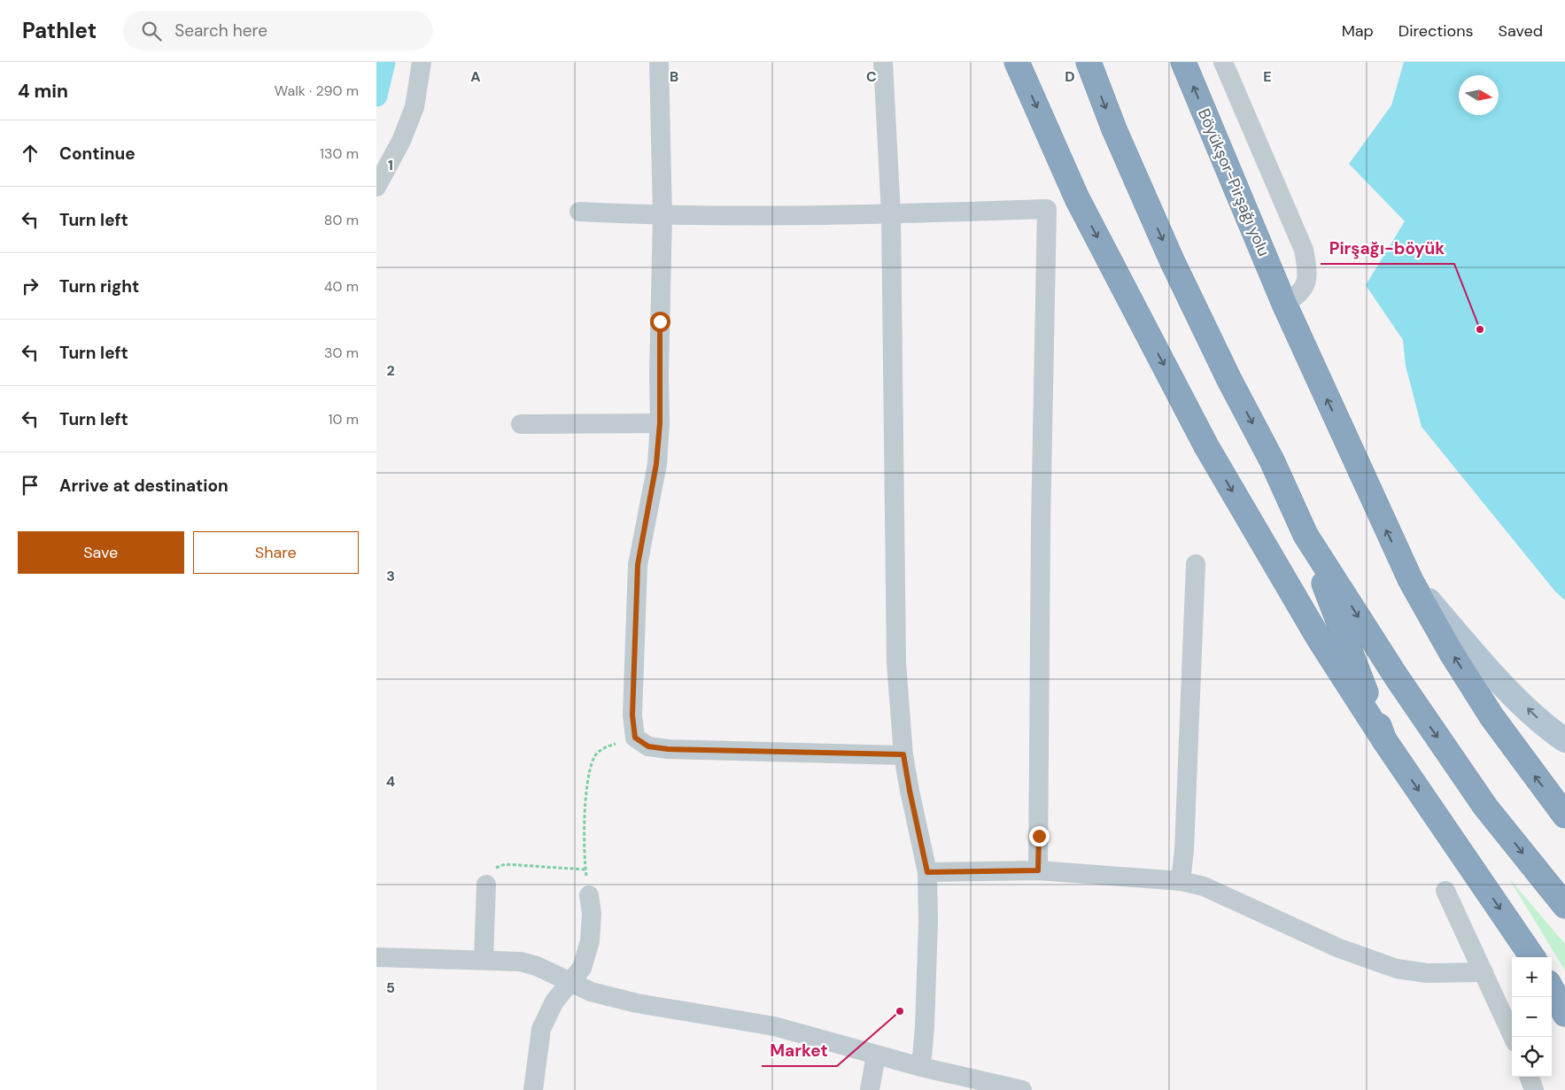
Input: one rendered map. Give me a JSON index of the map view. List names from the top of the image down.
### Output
{
  "streets": {
    "highway": ["Böyükşor-Pirşağı yolu"]
  },
  "places": ["Pirşağı-böyük", "Market"],
  "north": "right",
  "page": {
    "header": "Pathlet",
    "search": "Search here",
    "nav": ["Map", "Directions", "Saved"],
    "heading": ["4 min", "Walk · 290 m"],
    "list": [
      ["Continue", "130 m"],
      ["Turn left", "80 m"],
      ["Turn right", "40 m"],
      ["Turn left", "30 m"],
      ["Turn left", "10 m"],
      "Arrive at destination"
    ],
    "buttons": ["Save", "Share"],
    "map_buttons": ["+", "−"]
  },
  "grid": {
    "columns": [
      "A",
      "B",
      "C",
      "D",
      "E"
    ],
    "rows": [
      "1",
      "2",
      "3",
      "4",
      "5"
    ]
  }
}
